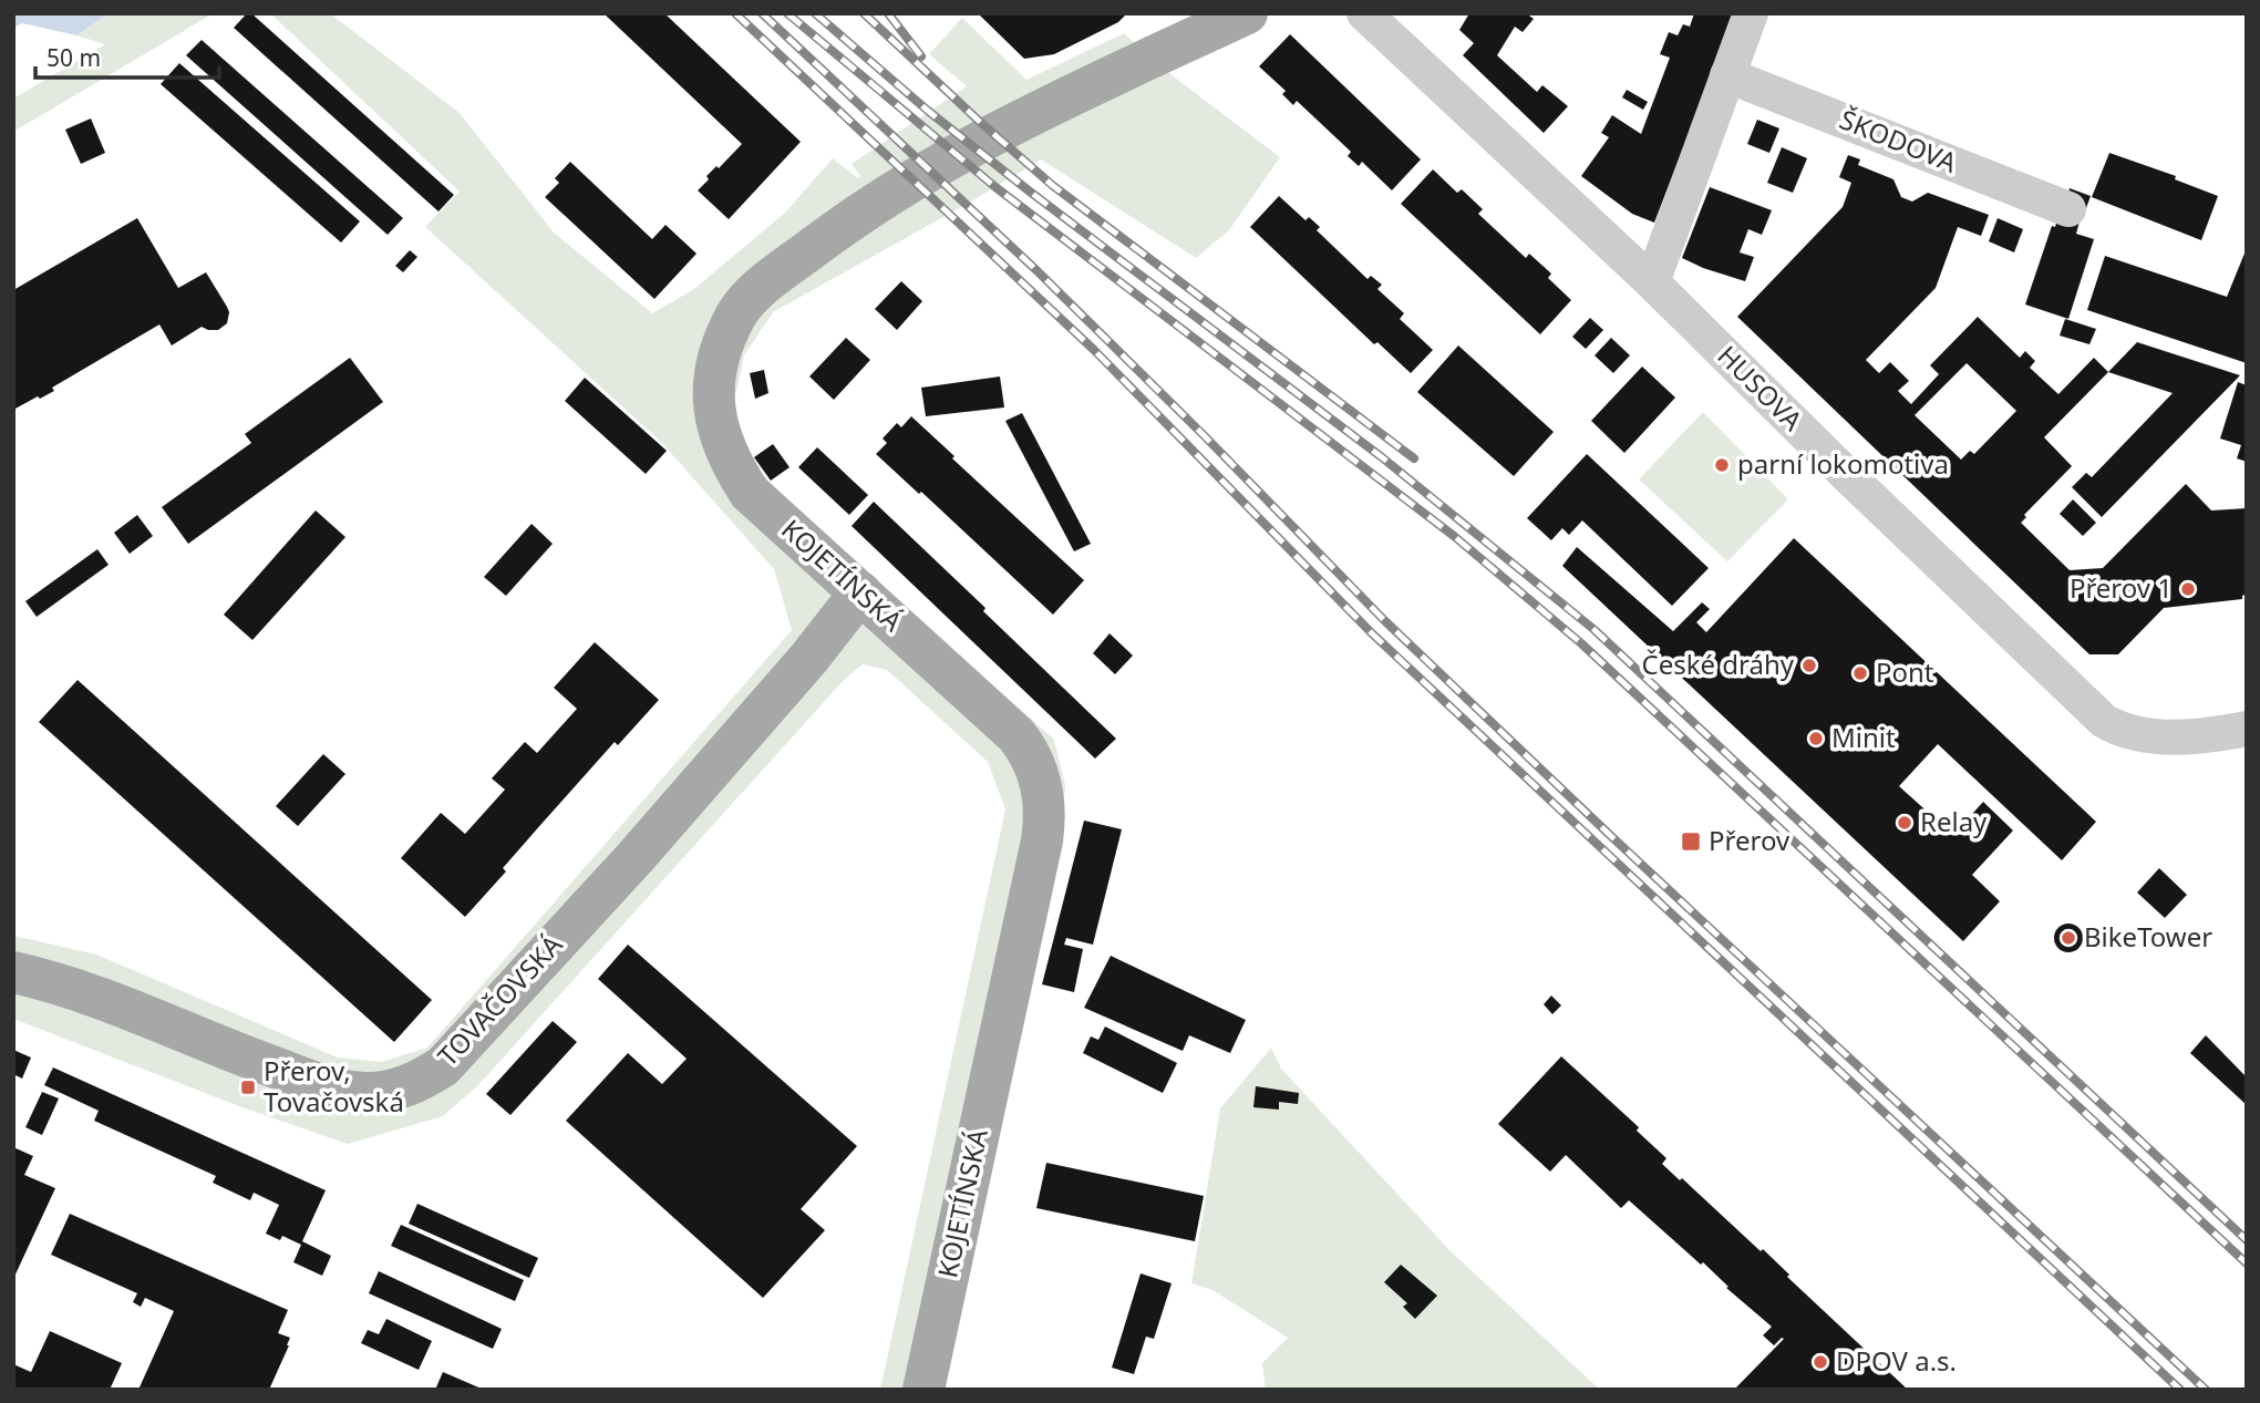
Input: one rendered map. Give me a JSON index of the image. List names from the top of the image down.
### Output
{
  "streets": {
    "main road": ["KOJETÍNSKÁ", "TOVAČOVSKÁ"],
    "street": ["ŠKODOVA", "HUSOVA"]
  },
  "crossings": [
    ["KOJETÍNSKÁ", "TOVAČOVSKÁ"]
  ],
  "places": {
    "other": [
      "parní lokomotiva",
      "Přerov 1",
      "České dráhy",
      "Pont",
      "Minit",
      "Relay",
      "BikeTower",
      "DPOV a.s."
    ],
    "transit": ["Přerov", "Přerov, Tovačovská"]
  },
  "scale_bar": "50 m"
}
